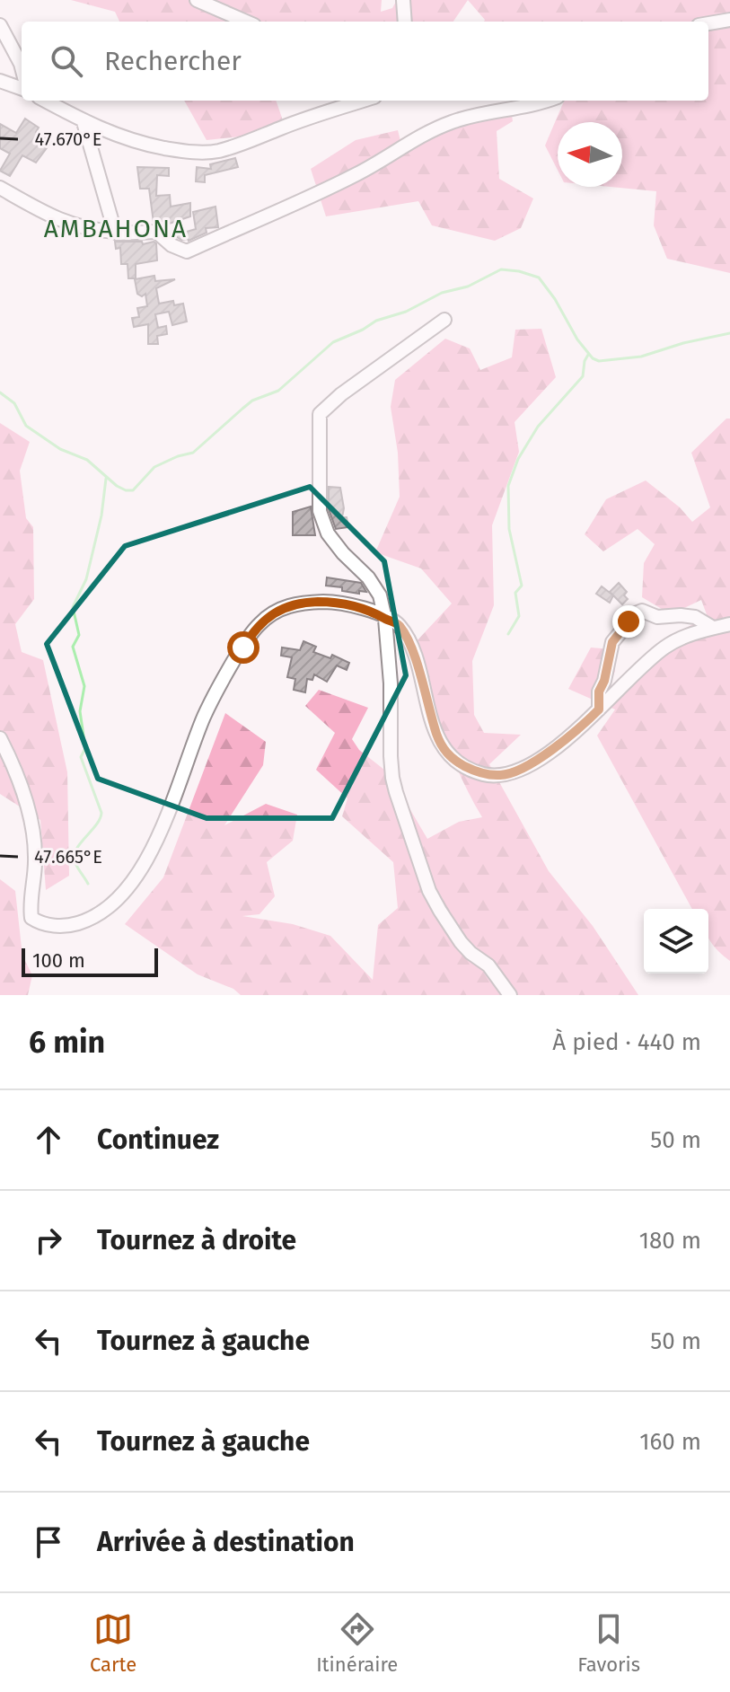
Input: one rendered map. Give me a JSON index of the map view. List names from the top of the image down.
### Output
{
  "districts": ["AMBAHONA"],
  "scale_bar": "100 m",
  "north": "left",
  "page": {
    "search": "Rechercher",
    "scale": "100 m",
    "heading": ["6 min", "À pied · 440 m"],
    "list": [
      ["Continuez", "50 m"],
      ["Tournez à droite", "180 m"],
      ["Tournez à gauche", "50 m"],
      ["Tournez à gauche", "160 m"],
      "Arrivée à destination"
    ],
    "nav": ["Carte", "Itinéraire", "Favoris"]
  },
  "coordinates": ["47.670°E", "47.665°E"]
}
